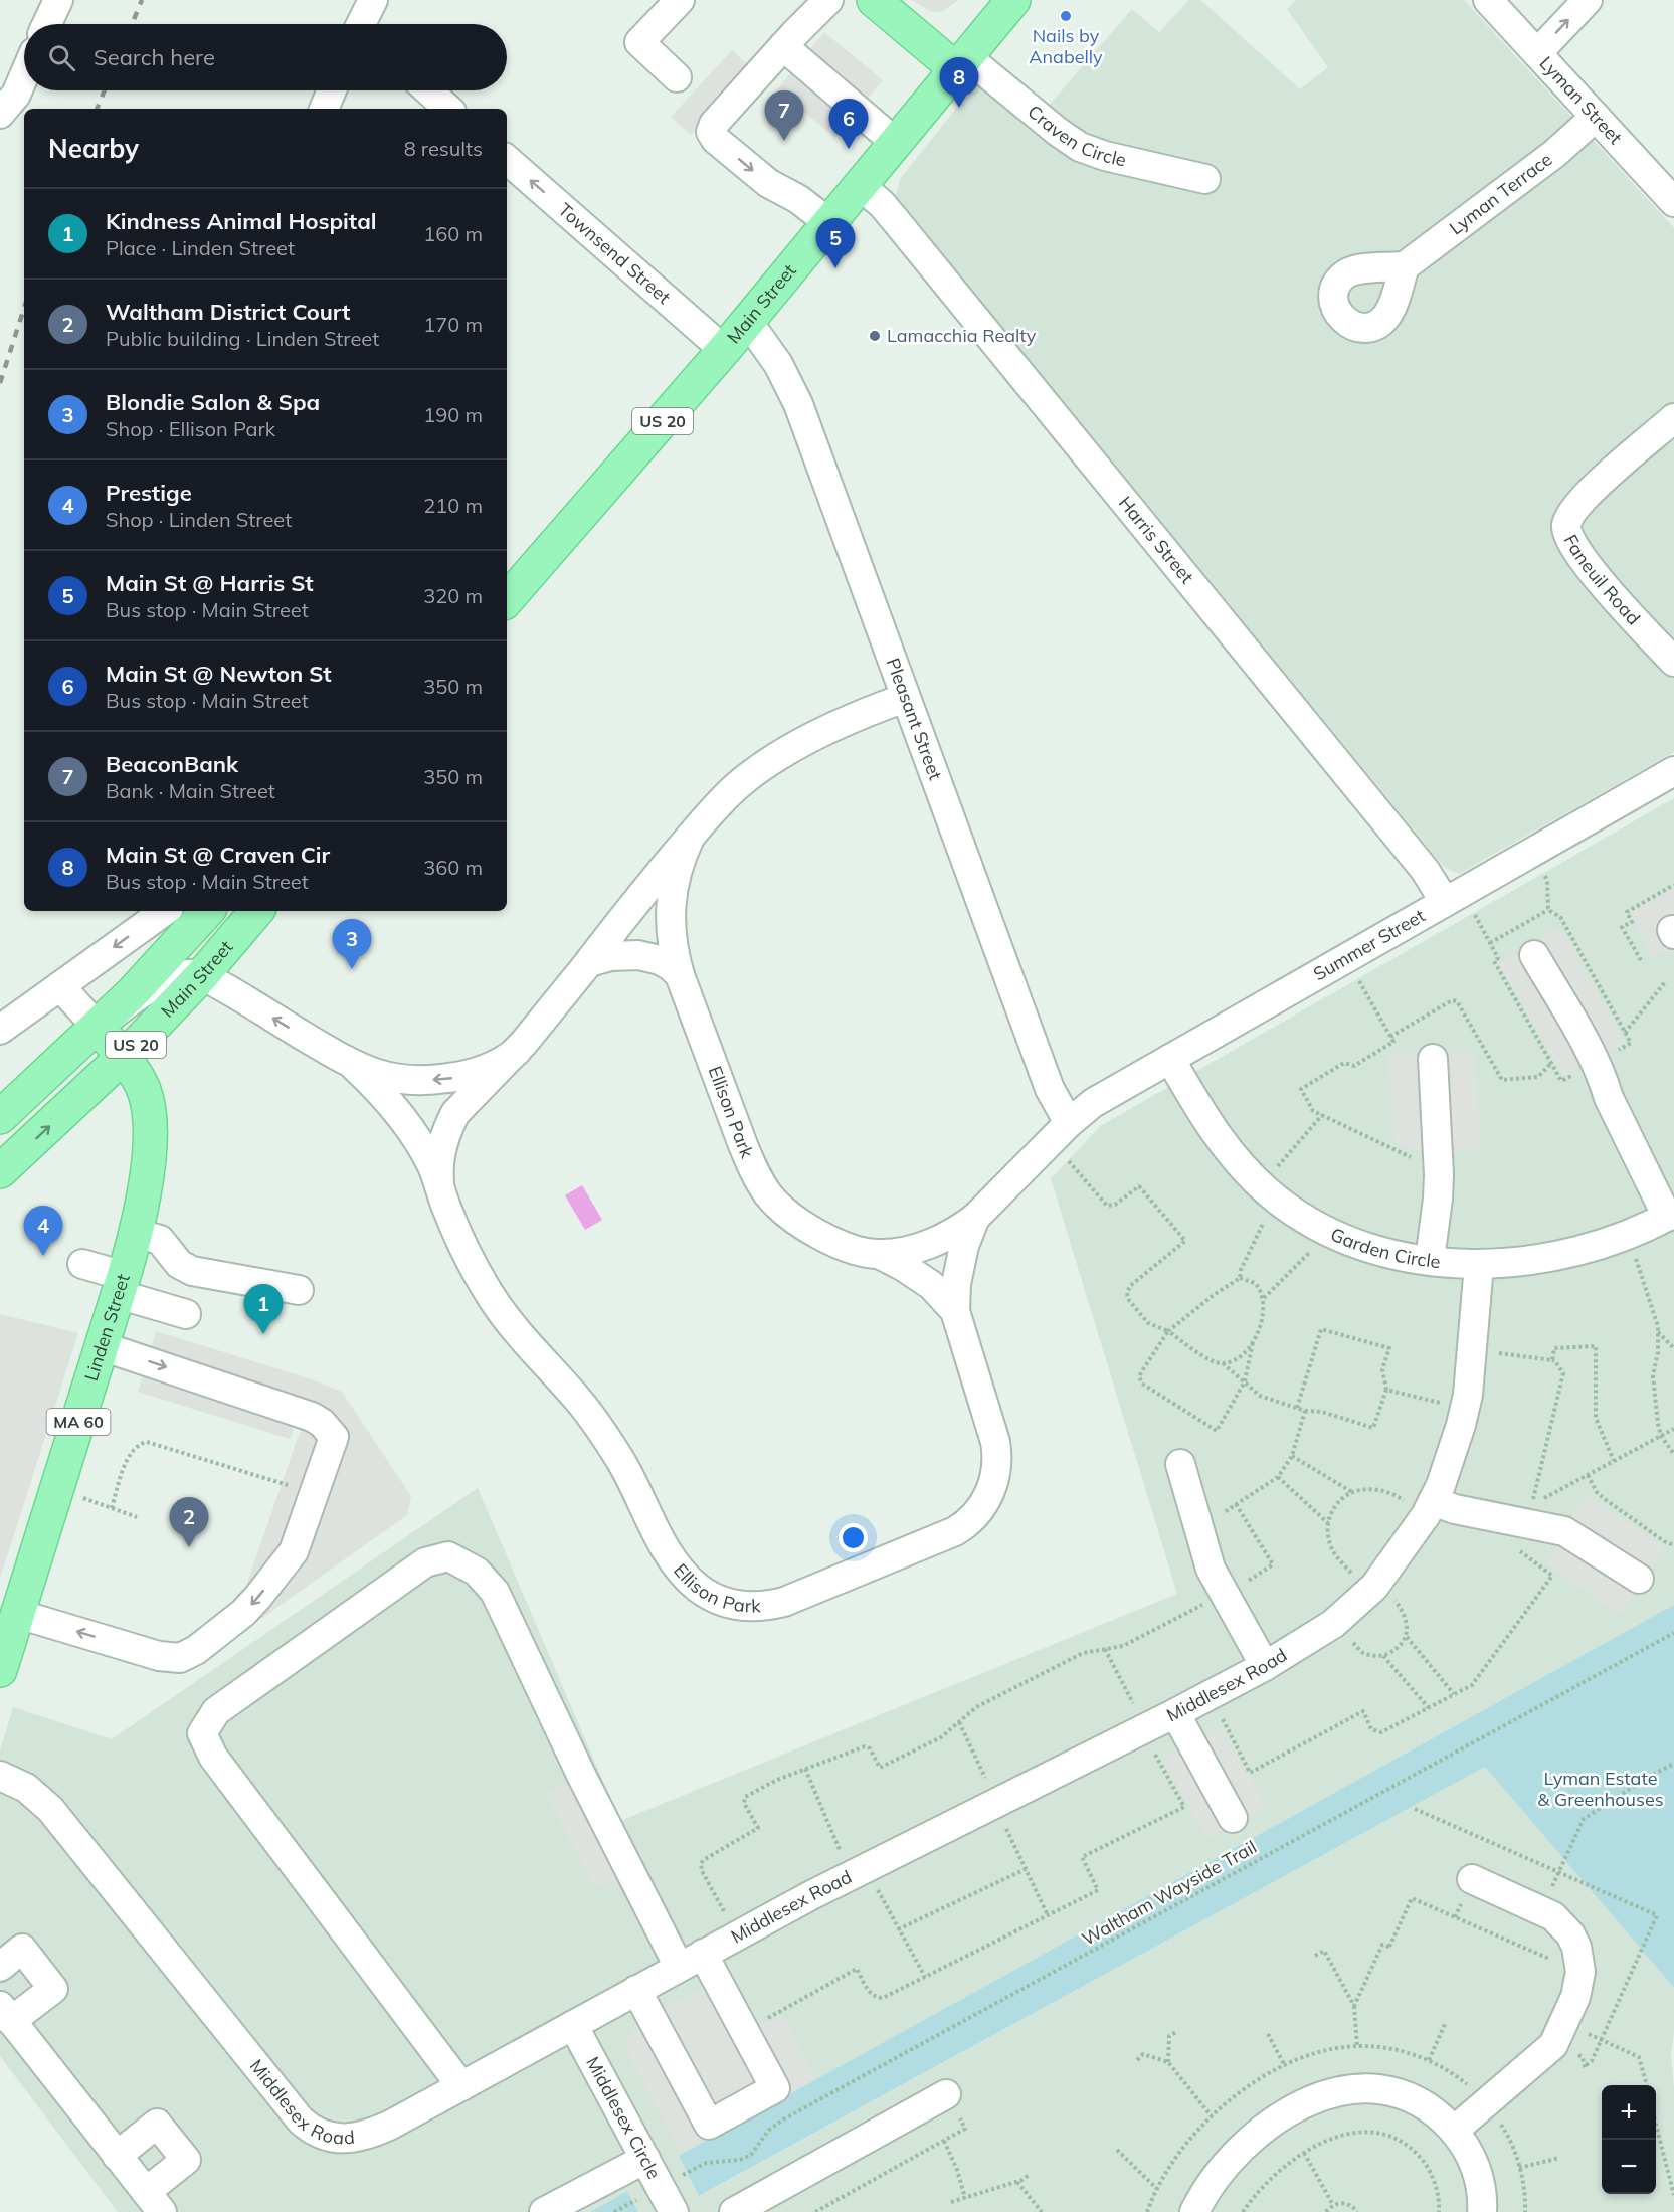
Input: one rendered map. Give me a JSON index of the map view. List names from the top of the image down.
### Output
{
  "streets": {
    "main road": [
      "Main Street",
      "US 20",
      "Linden Street",
      "MA 60"
    ],
    "street": [
      "Lyman Street",
      "Craven Circle",
      "Lyman Terrace",
      "Townsend Street",
      "Harris Street",
      "Faneuil Road",
      "Pleasant Street",
      "Summer Street",
      "Ellison Park",
      "Garden Circle",
      "Middlesex Road",
      "Middlesex Circle"
    ],
    "path": ["Waltham Wayside Trail"]
  },
  "crossings": [
    ["Lyman Street", "Lyman Terrace"],
    ["Craven Circle", "Main Street"],
    ["Townsend Street", "Main Street"],
    ["Main Street", "Harris Street"],
    ["Main Street", "Pleasant Street"],
    ["Main Street", "Ellison Park"],
    ["Main Street", "Linden Street"],
    ["Harris Street", "Summer Street"],
    ["Pleasant Street", "Summer Street"],
    ["Pleasant Street", "Ellison Park"],
    ["Summer Street", "Ellison Park"],
    ["Summer Street", "Garden Circle"],
    ["Garden Circle", "Middlesex Road"],
    ["Middlesex Road", "Middlesex Circle"]
  ],
  "one_way": ["Townsend Street"],
  "parks": ["Lyman Estate & Greenhouses"],
  "places": ["Nails by Anabelly", "Lamacchia Realty"],
  "page": {
    "search": "Search here",
    "pins": [
      "8",
      "7",
      "6",
      "5",
      "3",
      "4",
      "1",
      "2"
    ],
    "heading": ["Nearby", "8 results"],
    "list": [
      {
        "mark": "1",
        "name": "Kindness Animal Hospital",
        "note": "Place · Linden Street",
        "value": "160 m"
      },
      {
        "mark": "2",
        "name": "Waltham District Court",
        "note": "Public building · Linden Street",
        "value": "170 m"
      },
      {
        "mark": "3",
        "name": "Blondie Salon & Spa",
        "note": "Shop · Ellison Park",
        "value": "190 m"
      },
      {
        "mark": "4",
        "name": "Prestige",
        "note": "Shop · Linden Street",
        "value": "210 m"
      },
      {
        "mark": "5",
        "name": "Main St @ Harris St",
        "note": "Bus stop · Main Street",
        "value": "320 m"
      },
      {
        "mark": "6",
        "name": "Main St @ Newton St",
        "note": "Bus stop · Main Street",
        "value": "350 m"
      },
      {
        "mark": "7",
        "name": "BeaconBank",
        "note": "Bank · Main Street",
        "value": "350 m"
      },
      {
        "mark": "8",
        "name": "Main St @ Craven Cir",
        "note": "Bus stop · Main Street",
        "value": "360 m"
      }
    ],
    "map_buttons": ["+", "−"]
  }
}
